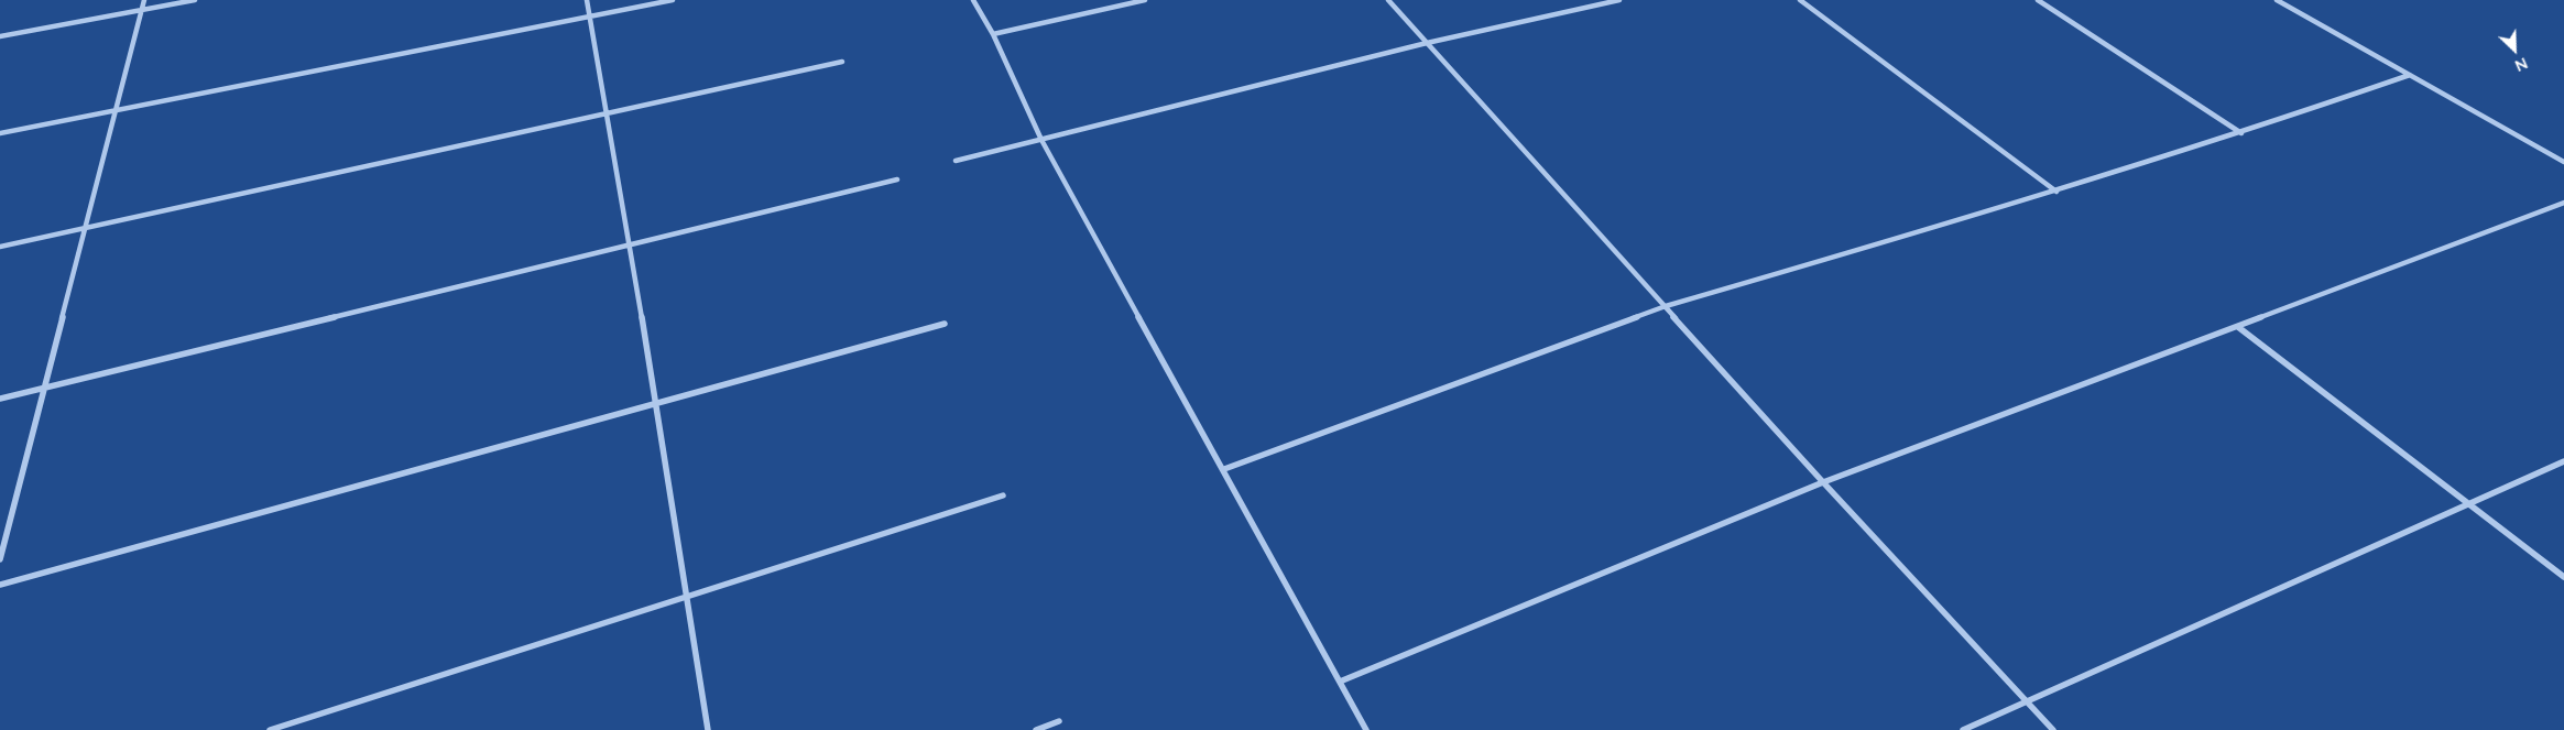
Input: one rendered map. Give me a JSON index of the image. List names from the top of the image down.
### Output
{
  "north": "bottom right"
}
